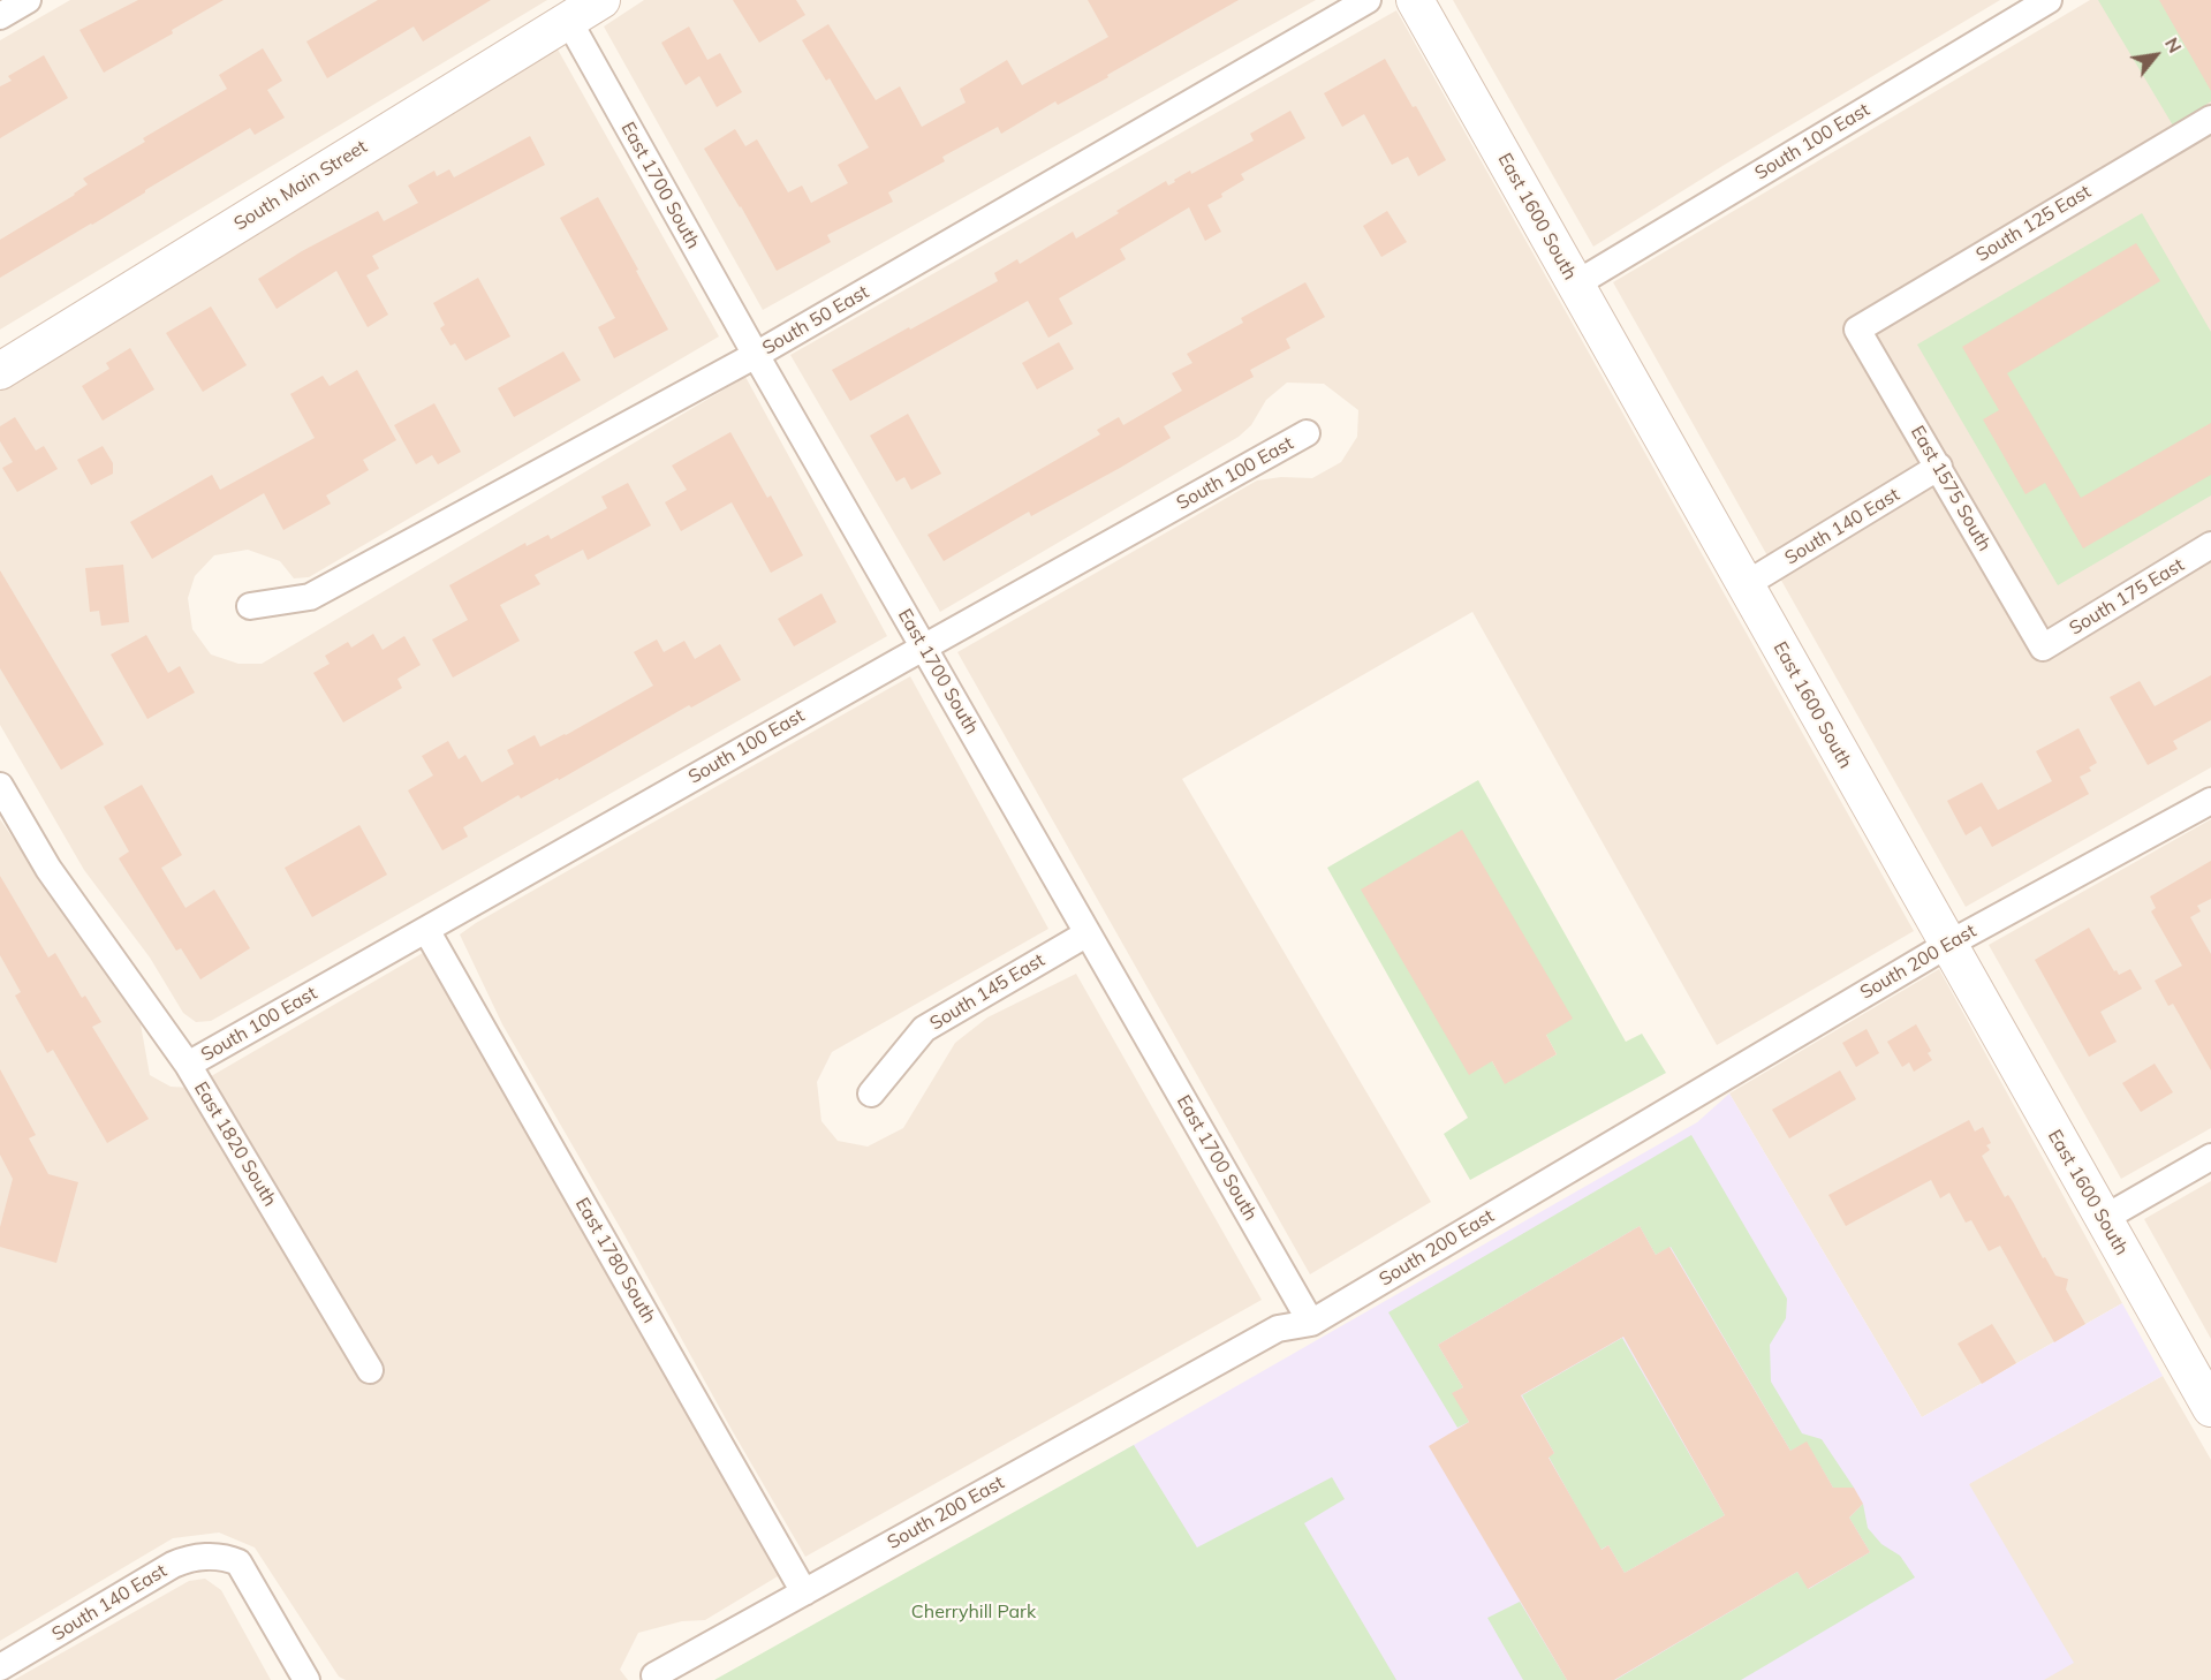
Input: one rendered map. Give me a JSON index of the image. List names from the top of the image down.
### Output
{
  "streets": {
    "street": [
      "South 100 East",
      "South Main Street",
      "East 1700 South",
      "East 1600 South",
      "South 125 East",
      "South 50 East",
      "East 1575 South",
      "South 140 East",
      "South 175 East",
      "South 200 East",
      "South 145 East",
      "East 1820 South",
      "East 1780 South"
    ]
  },
  "crossings": [
    ["South 100 East", "East 1700 South"],
    ["South 100 East", "East 1600 South"],
    ["South 100 East", "East 1820 South"],
    ["South 100 East", "East 1780 South"],
    ["South Main Street", "East 1700 South"],
    ["East 1700 South", "South 50 East"],
    ["East 1700 South", "South 200 East"],
    ["East 1700 South", "South 145 East"],
    ["East 1600 South", "South 140 East"],
    ["East 1600 South", "South 200 East"],
    ["South 125 East", "East 1575 South"],
    ["East 1575 South", "South 140 East"],
    ["East 1575 South", "South 175 East"],
    ["South 200 East", "East 1780 South"]
  ],
  "parks": ["Cherryhill Park"],
  "north": "top right"
}
